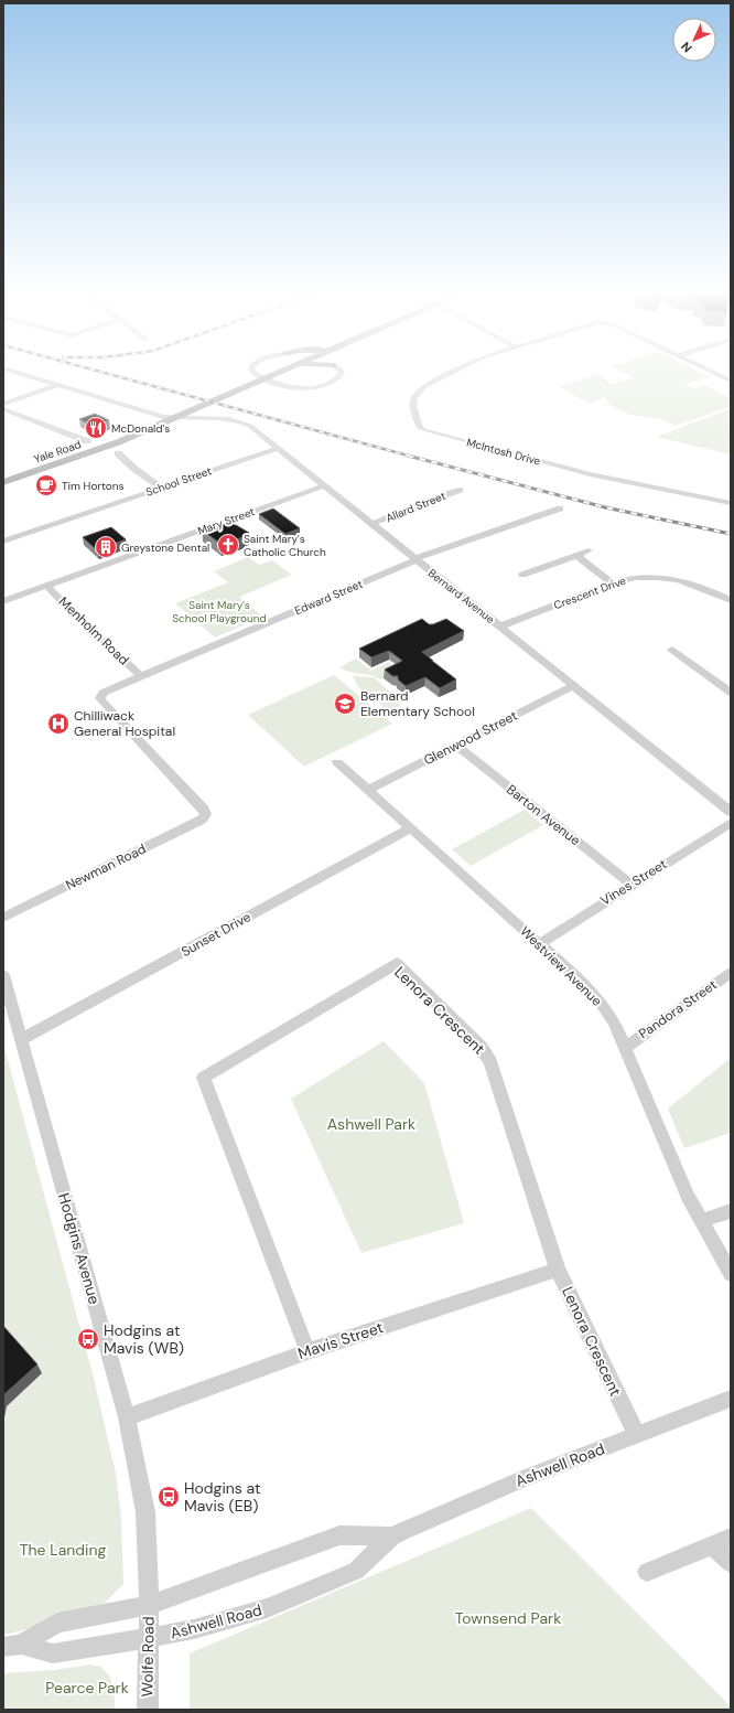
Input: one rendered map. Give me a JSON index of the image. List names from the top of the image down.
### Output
{
  "streets": {
    "main road": ["Yale Road"],
    "street": [
      "McIntosh Drive",
      "School Street",
      "Allard Street",
      "Mary Street",
      "Crescent Drive",
      "Bernard Avenue",
      "Edward Street",
      "Menholm Road",
      "Glenwood Street",
      "Barton Avenue",
      "Newman Road",
      "Vines Street",
      "Sunset Drive",
      "Westview Avenue",
      "Pandora Street",
      "Lenora Crescent",
      "Hodgins Avenue",
      "Mavis Street",
      "Ashwell Road",
      "Wolfe Road"
    ]
  },
  "crossings": [
    ["School Street", "Bernard Avenue"],
    ["Allard Street", "Bernard Avenue"],
    ["Mary Street", "Bernard Avenue"],
    ["Mary Street", "Menholm Road"],
    ["Crescent Drive", "Bernard Avenue"],
    ["Bernard Avenue", "Edward Street"],
    ["Bernard Avenue", "Glenwood Street"],
    ["Edward Street", "Menholm Road"],
    ["Edward Street", "Newman Road"],
    ["Glenwood Street", "Barton Avenue"],
    ["Glenwood Street", "Westview Avenue"],
    ["Barton Avenue", "Vines Street"],
    ["Vines Street", "Westview Avenue"],
    ["Sunset Drive", "Westview Avenue"],
    ["Sunset Drive", "Hodgins Avenue"],
    ["Westview Avenue", "Pandora Street"],
    ["Lenora Crescent", "Mavis Street"],
    ["Lenora Crescent", "Ashwell Road"],
    ["Hodgins Avenue", "Mavis Street"],
    ["Hodgins Avenue", "Ashwell Road"],
    ["Hodgins Avenue", "Wolfe Road"],
    ["Ashwell Road", "Wolfe Road"]
  ],
  "parks": [
    "Saint Mary's School Playground",
    "Ashwell Park",
    "The Landing",
    "Townsend Park",
    "Pearce Park"
  ],
  "places": {
    "restaurant": ["McDonald's"],
    "cafe": ["Tim Hortons"],
    "church": ["Saint Mary's Catholic Church"],
    "building": ["Greystone Dental"],
    "school or university": ["Bernard Elementary School"],
    "hospital": ["Chilliwack General Hospital"],
    "bus stop": ["Hodgins at Mavis (WB)", "Hodgins at Mavis (EB)"]
  },
  "north": "bottom left"
}
